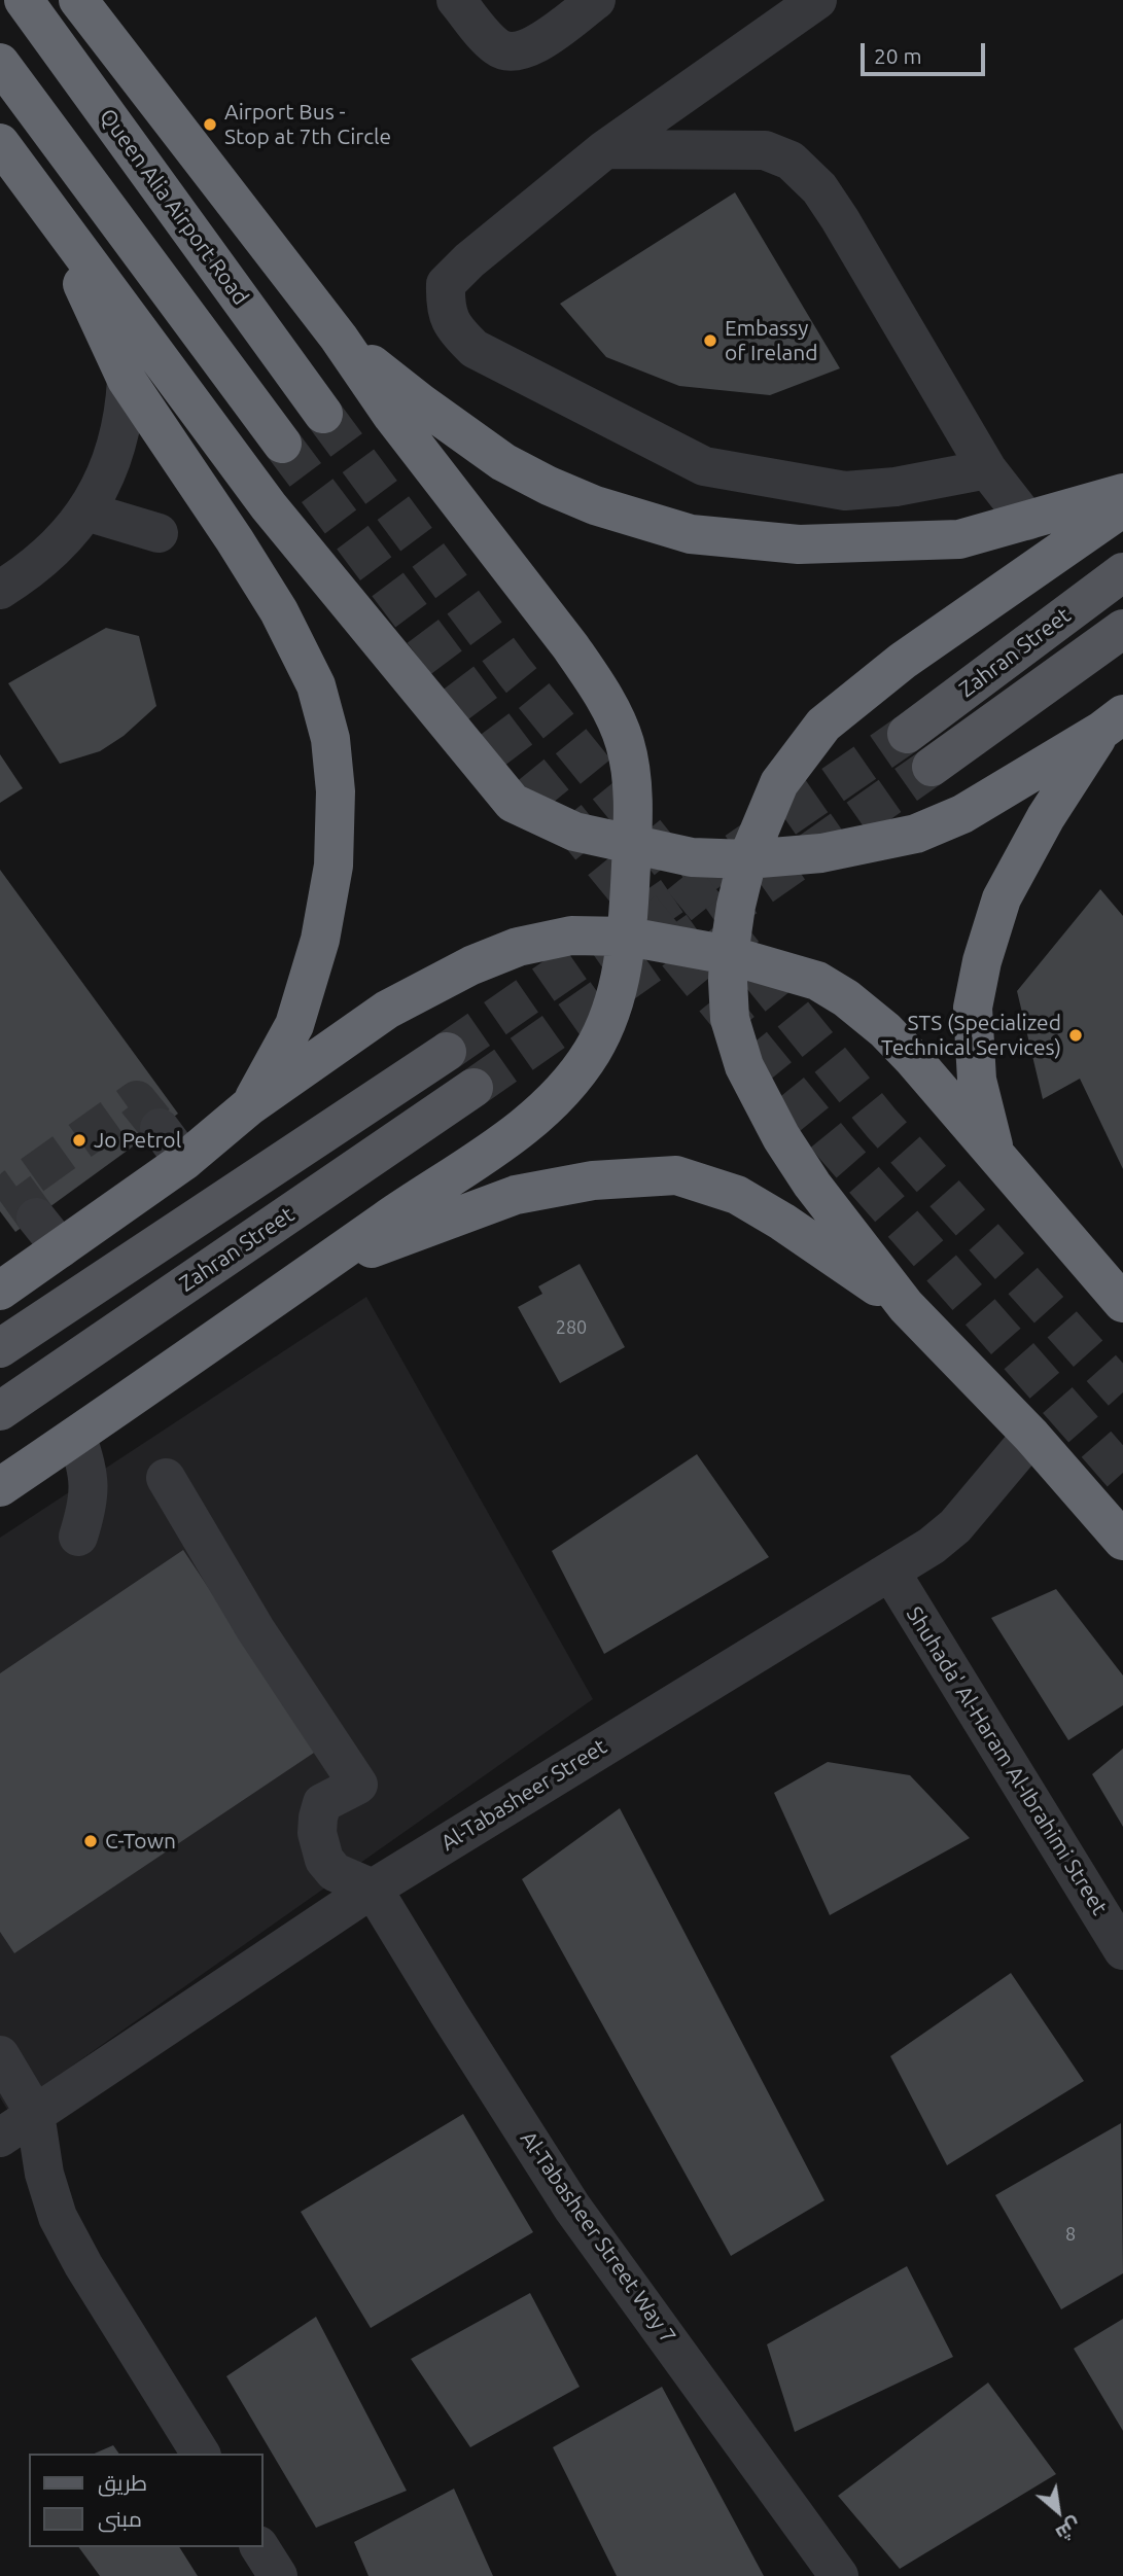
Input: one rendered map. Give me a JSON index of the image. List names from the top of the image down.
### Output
{
  "streets": {
    "highway": ["Queen Alia Airport Road"],
    "main road": ["Zahran Street"],
    "street": ["Shuhada' Al-Haram Al-Ibrahimi Street", "Al-Tabasheer Street", "Al-Tabasheer Street Way 7"]
  },
  "crossings": [
    ["Shuhada' Al-Haram Al-Ibrahimi Street", "Al-Tabasheer Street"],
    ["Al-Tabasheer Street", "Al-Tabasheer Street Way 7"]
  ],
  "places": [
    "Airport Bus - Stop at 7th Circle",
    "Embassy of Ireland",
    "STS (Specialized Technical Services)",
    "Jo Petrol",
    "C-Town"
  ],
  "house_numbers": ["280", "8"],
  "legend": ["طريق", "مبنى"],
  "scale_bar": "20 m",
  "north": "bottom right"
}
